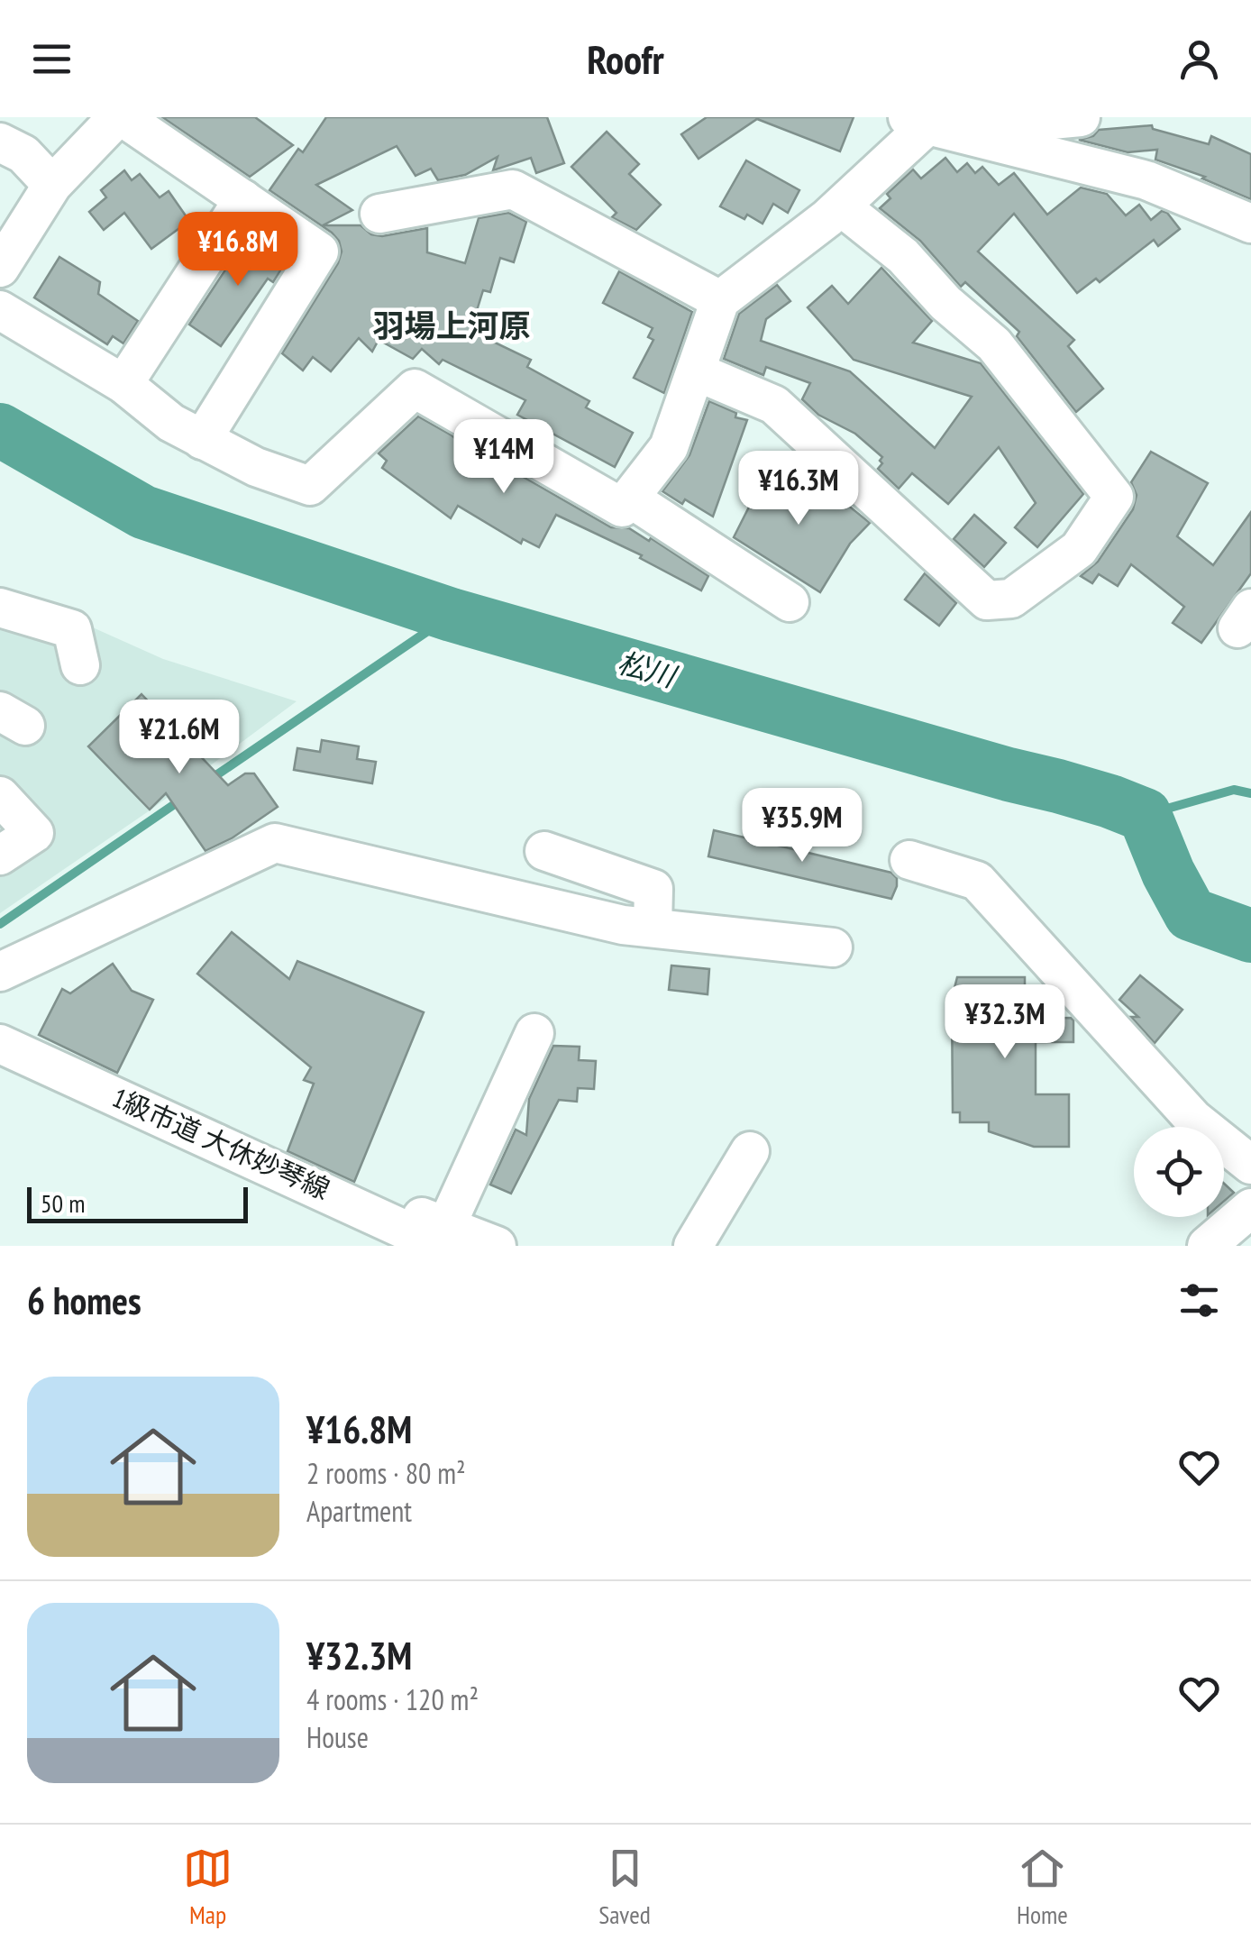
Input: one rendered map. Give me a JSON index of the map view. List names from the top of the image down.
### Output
{
  "streets": {
    "street": ["1級市道 大休妙琴線"]
  },
  "districts": ["羽場上河原"],
  "water": ["松川"],
  "scale_bar": "50 m",
  "page": {
    "header": "Roofr",
    "price": [
      "¥16.8M",
      "¥14M",
      "¥16.3M",
      "¥21.6M",
      "¥35.9M",
      "¥32.3M"
    ],
    "scale": "50 m",
    "heading": "6 homes",
    "list": [
      {
        "name": "¥16.8M",
        "note": "2 rooms · 80 m² · Apartment"
      },
      {
        "name": "¥32.3M",
        "note": "4 rooms · 120 m² · House"
      }
    ],
    "tabs": ["Map", "Saved", "Home"]
  }
}
